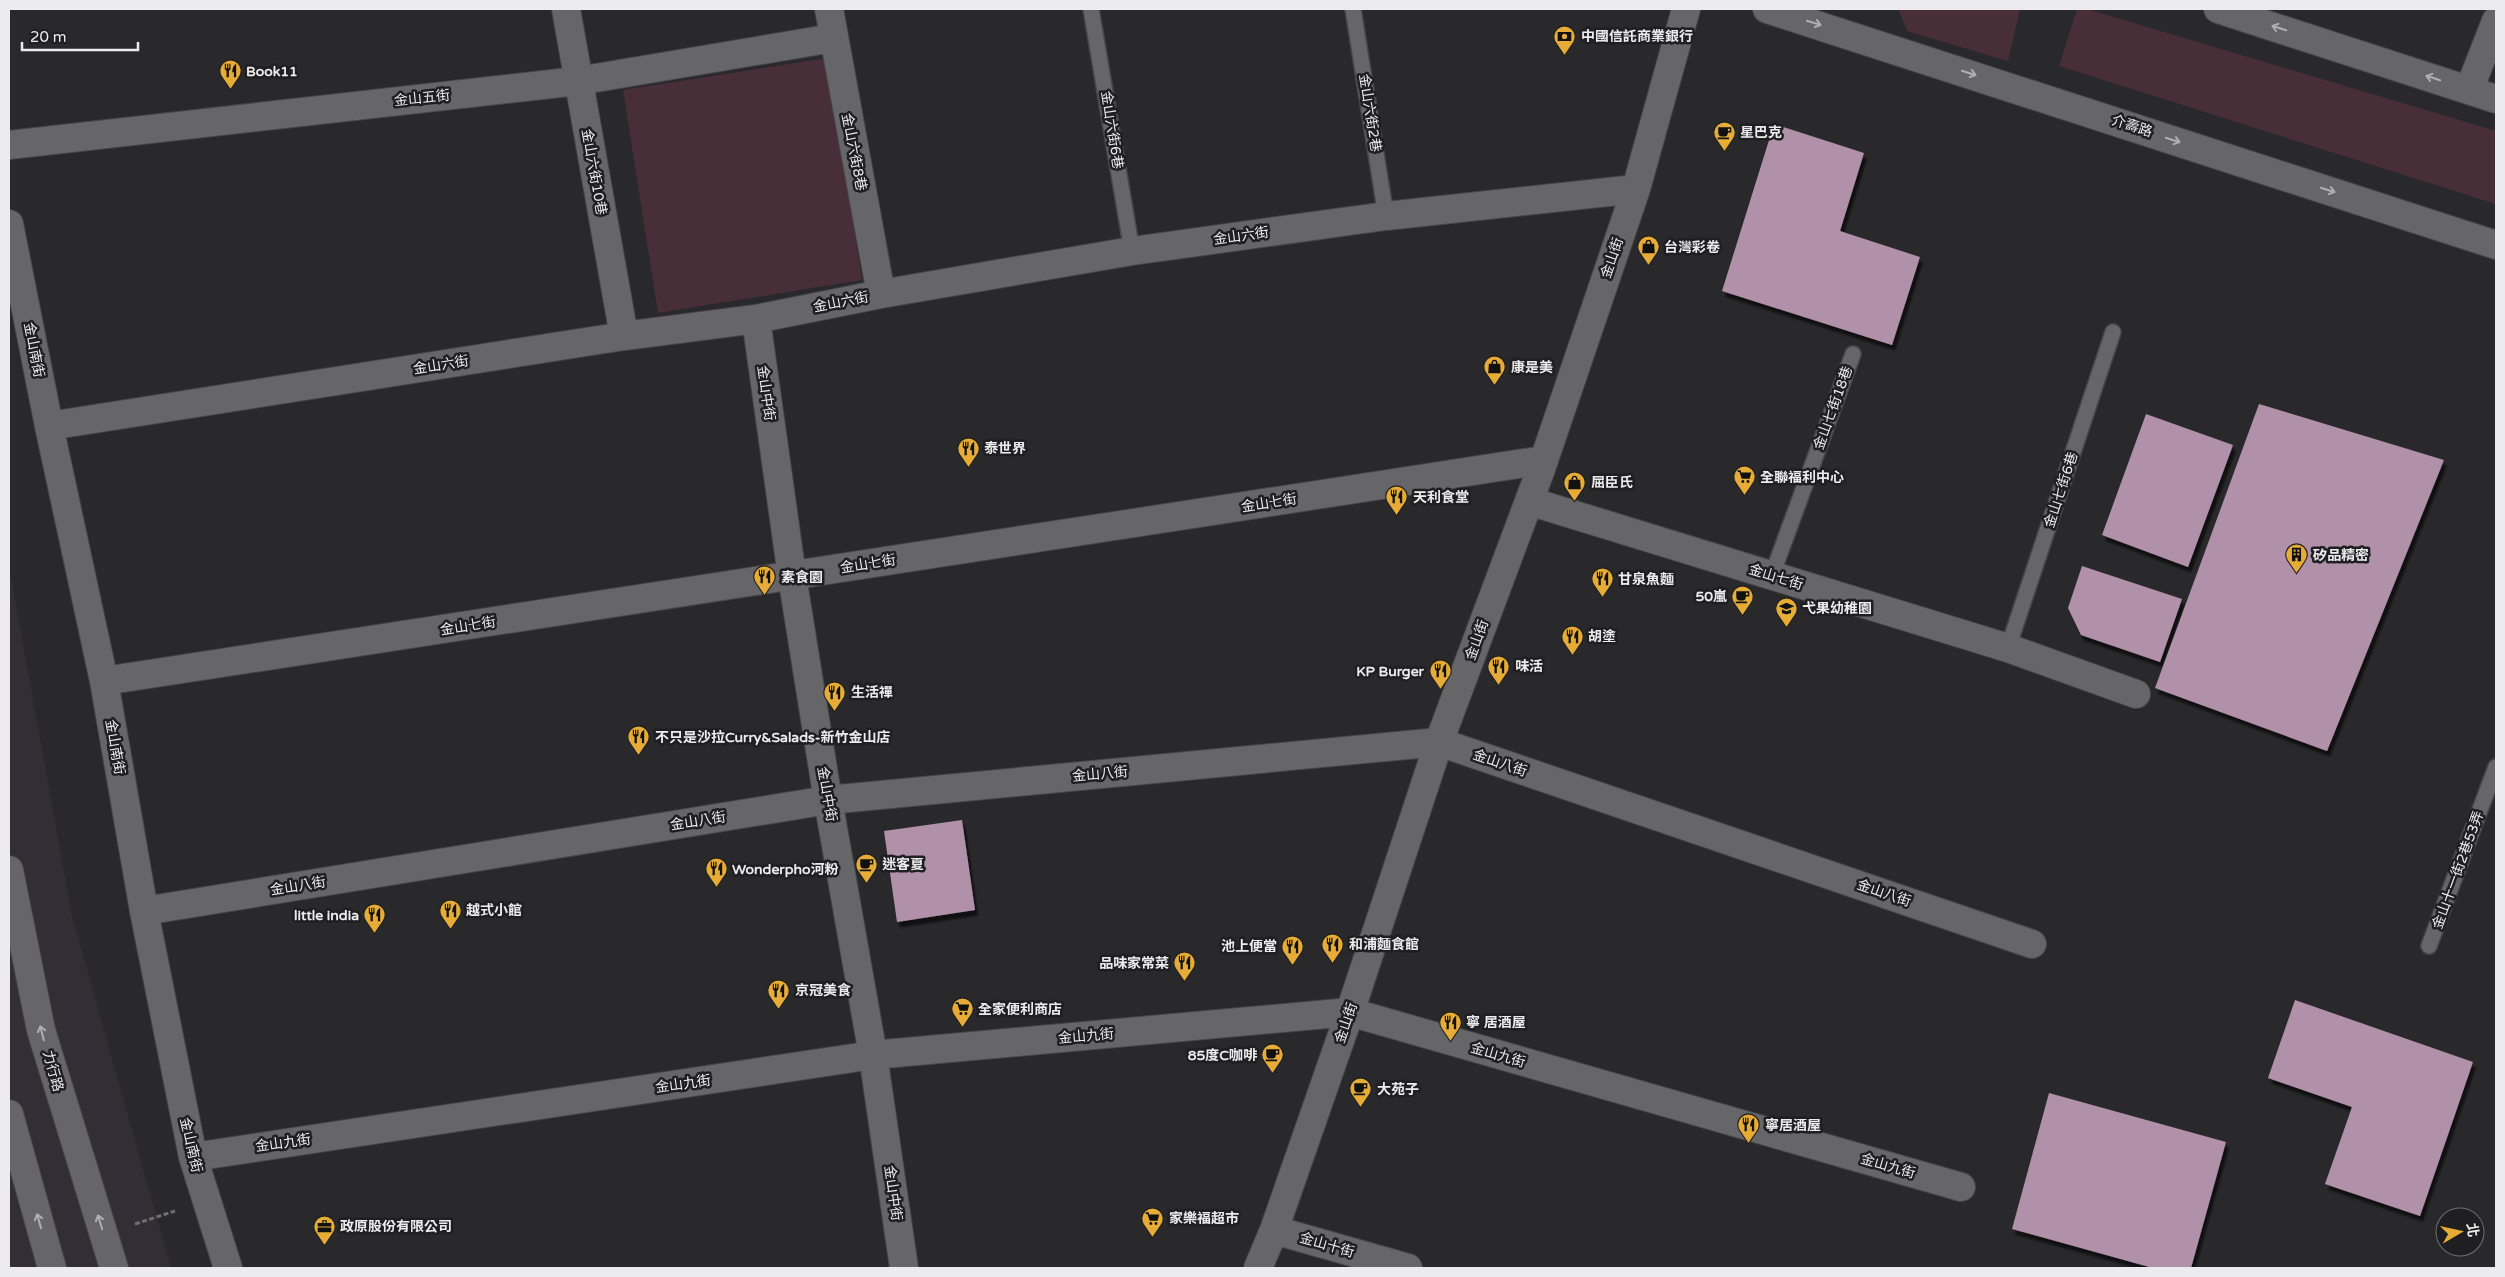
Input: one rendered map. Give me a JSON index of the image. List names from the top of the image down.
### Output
{
  "streets": {
    "street": [
      "金山五街",
      "介壽路",
      "金山六街8巷",
      "金山六街10巷",
      "金山六街",
      "金山街",
      "金山南街",
      "金山中街",
      "金山七街",
      "金山八街",
      "金山九街",
      "力行路",
      "金山十街"
    ],
    "lane": [
      "金山六街2巷",
      "金山六街6巷",
      "金山七街18巷",
      "金山七街6巷",
      "金山十一街2巷53弄"
    ]
  },
  "crossings": [
    ["金山五街", "金山六街8巷"],
    ["金山五街", "金山六街10巷"],
    ["金山六街2巷", "金山六街"],
    ["金山六街6巷", "金山六街"],
    ["金山六街8巷", "金山六街"],
    ["金山六街10巷", "金山六街"],
    ["金山六街", "金山街"],
    ["金山六街", "金山南街"],
    ["金山六街", "金山中街"],
    ["金山街", "金山七街"],
    ["金山街", "金山八街"],
    ["金山街", "金山九街"],
    ["金山街", "金山十街"],
    ["金山南街", "金山七街"],
    ["金山南街", "金山八街"],
    ["金山南街", "金山九街"],
    ["金山中街", "金山七街"],
    ["金山中街", "金山八街"],
    ["金山中街", "金山九街"],
    ["金山七街18巷", "金山七街"],
    ["金山七街6巷", "金山七街"]
  ],
  "places": {
    "bank": ["中國信託商業銀行"],
    "restaurant": [
      "Book11",
      "泰世界",
      "天利食堂",
      "素食園",
      "甘泉魚麵",
      "胡塗",
      "味活",
      "KP Burger",
      "生活禪",
      "不只是沙拉Curry&Salads-新竹金山店",
      "Wonderpho河粉",
      "越式小館",
      "little india",
      "和浦麵食館",
      "池上便當",
      "品味家常菜",
      "京冠美食",
      "寧 居酒屋",
      "寧居酒屋"
    ],
    "cafe": [
      "星巴克",
      "50嵐",
      "迷客夏",
      "85度C咖啡",
      "大苑子"
    ],
    "shop": ["台灣彩卷", "康是美", "屈臣氏"],
    "supermarket": ["全聯福利中心", "全家便利商店", "家樂福超市"],
    "building": ["矽品精密"],
    "school or university": ["弋果幼稚園"],
    "office": ["政原股份有限公司"]
  },
  "scale_bar": "20 m",
  "north": "right"
}
